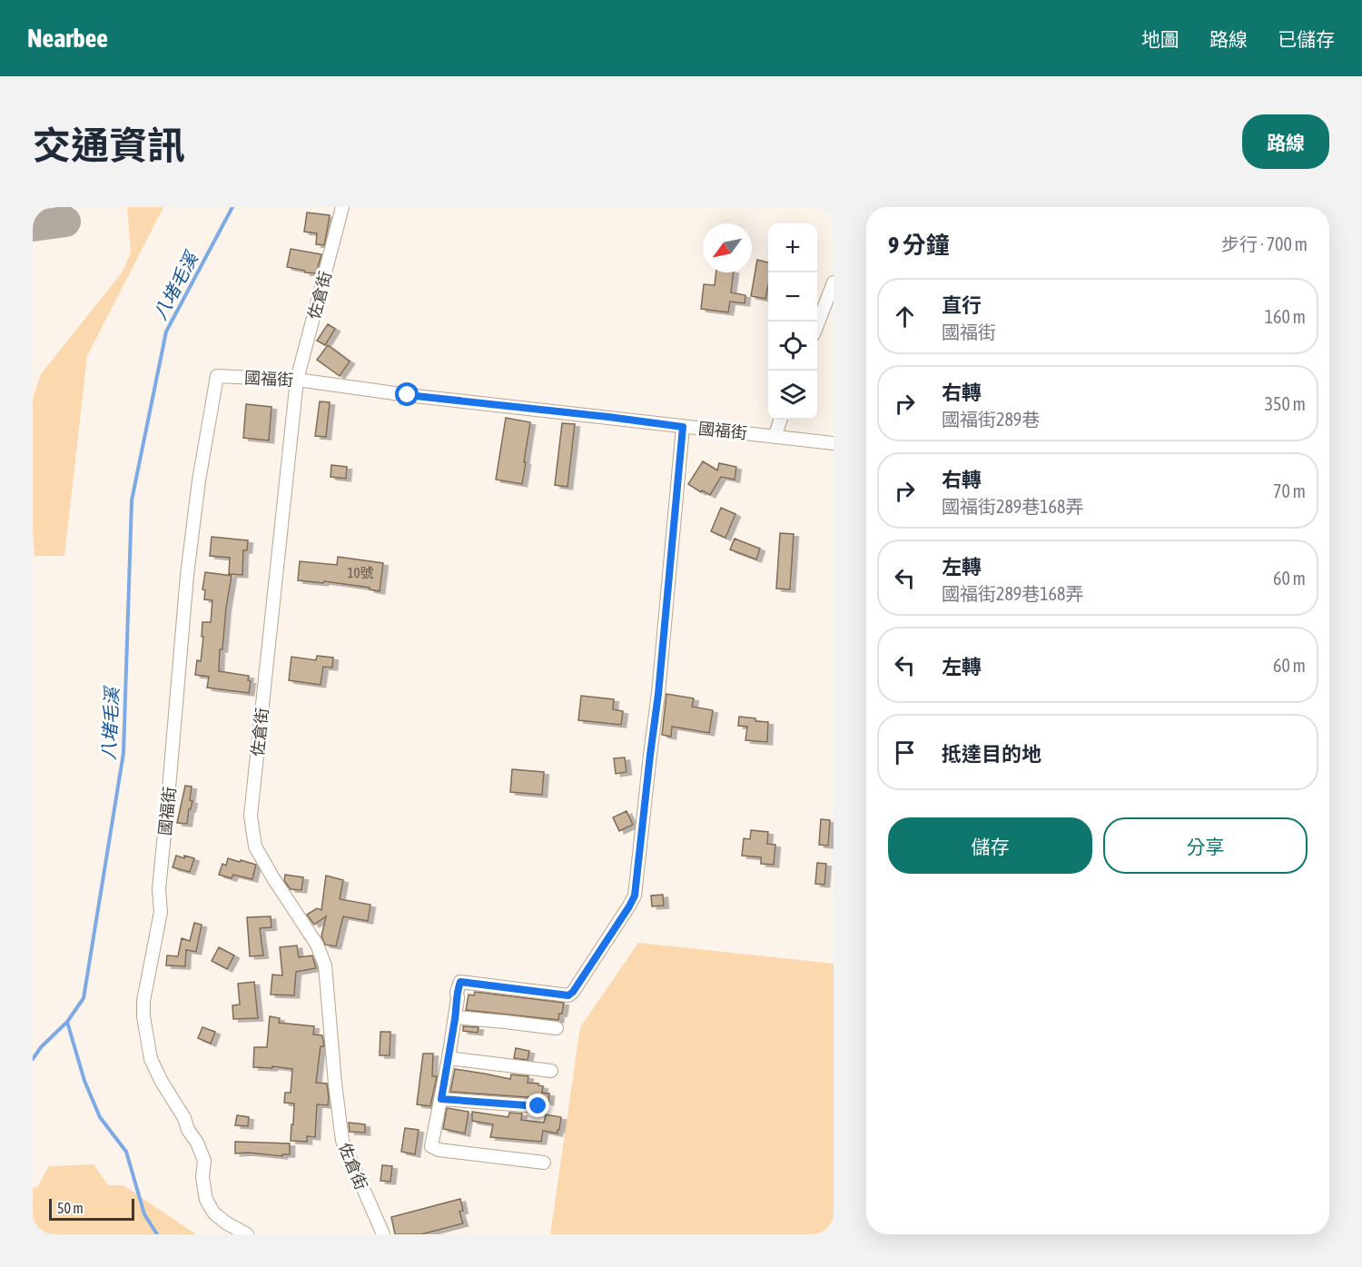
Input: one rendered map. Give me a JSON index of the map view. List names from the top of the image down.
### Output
{
  "streets": {
    "street": ["佐倉街", "國福街"]
  },
  "crossings": [
    ["佐倉街", "國福街"]
  ],
  "water": ["八堵毛溪"],
  "house_numbers": ["10號"],
  "scale_bar": "50 m",
  "north": "bottom left",
  "page": {
    "header": "Nearbee",
    "nav": ["地圖", "路線", "已儲存"],
    "title": "交通資訊",
    "buttons": [
      "路線",
      ["儲存", "分享"]
    ],
    "heading": ["9 分鐘", "步行 · 700 m"],
    "map_buttons": ["+", "−"],
    "list": [
      ["直行", "國福街", "160 m"],
      ["右轉", "國福街289巷", "350 m"],
      ["右轉", "國福街289巷168弄", "70 m"],
      ["左轉", "國福街289巷168弄", "60 m"],
      ["左轉", "60 m"],
      "抵達目的地"
    ],
    "scale": "50 m"
  }
}
